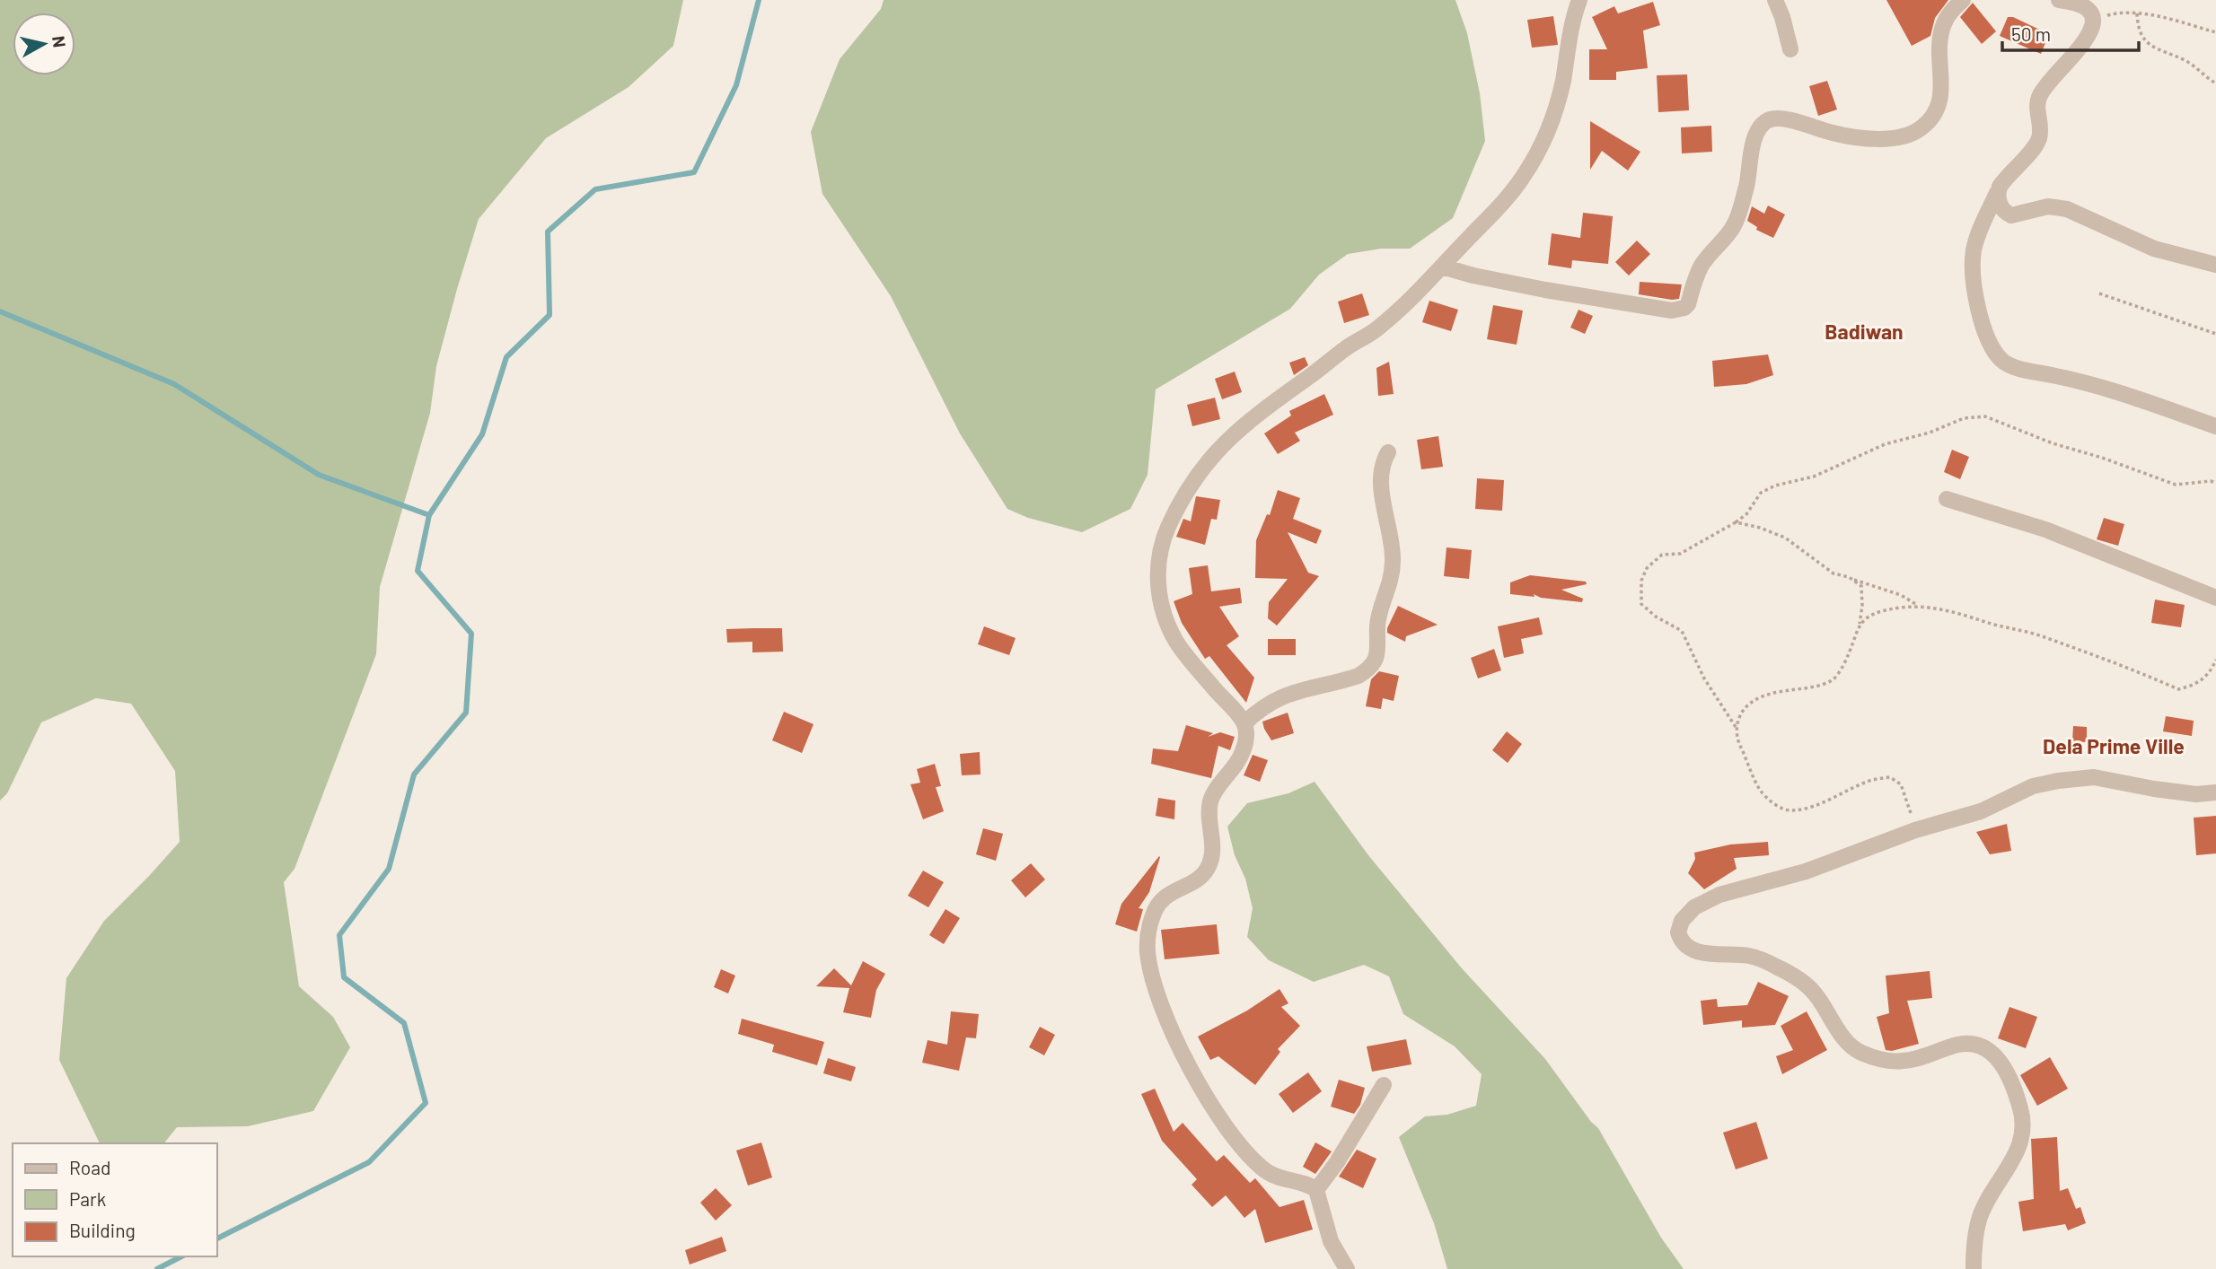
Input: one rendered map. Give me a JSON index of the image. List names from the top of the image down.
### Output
{
  "districts": ["Badiwan", "Dela Prime Ville"],
  "legend": ["Road", "Park", "Building"],
  "scale_bar": "50 m",
  "north": "right"
}
